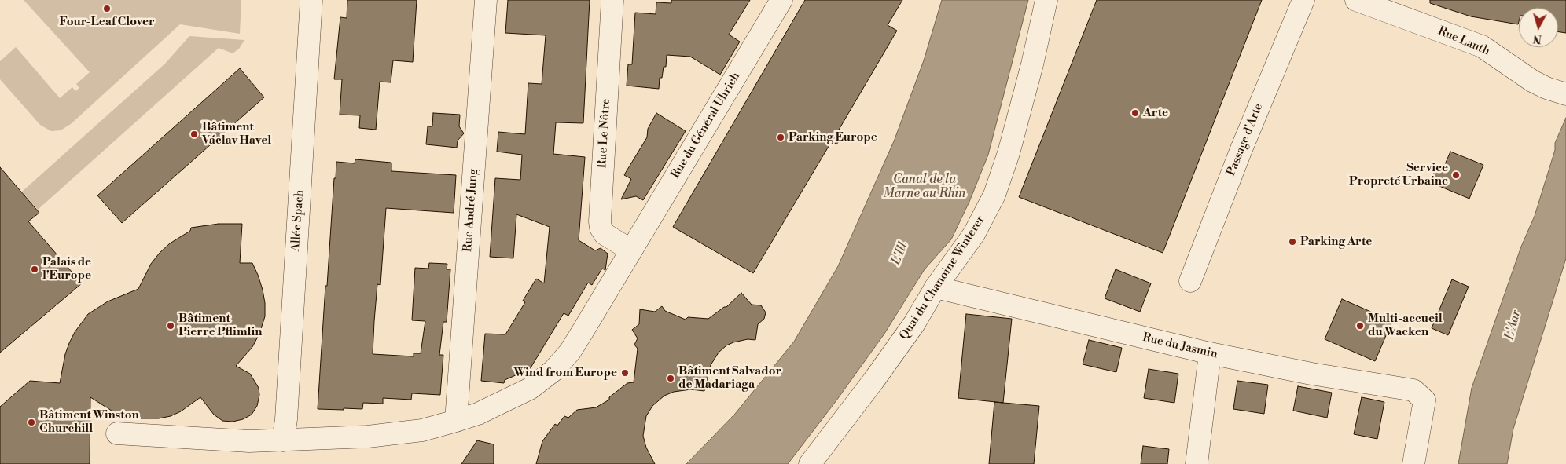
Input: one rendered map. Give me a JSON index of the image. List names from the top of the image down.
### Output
{
  "streets": {
    "street": [
      "Rue Lauth",
      "Rue du Général Uhrich",
      "Rue Le Nôtre",
      "Passage d'Arte",
      "Rue André Jung",
      "Allée Spach",
      "Quai du Chanoine Winterer",
      "Rue du Jasmin"
    ]
  },
  "crossings": [
    ["Rue du Général Uhrich", "Rue Le Nôtre"],
    ["Rue du Général Uhrich", "Rue André Jung"],
    ["Rue du Général Uhrich", "Allée Spach"],
    ["Quai du Chanoine Winterer", "Rue du Jasmin"]
  ],
  "water": ["Canal de la Marne au Rhin", "L'Ill", "L'Aar"],
  "places": [
    "Four-Leaf Clover",
    "Arte",
    "Bâtiment Václav Havel",
    "Parking Europe",
    "Service Propreté Urbaine",
    "Parking Arte",
    "Palais de l'Europe",
    "Bâtiment Pierre Pflimlin",
    "Multi-accueil du Wacken",
    "Wind from Europe",
    "Bâtiment Salvador de Madariaga",
    "Bâtiment Winston Churchill"
  ],
  "north": "bottom"
}
